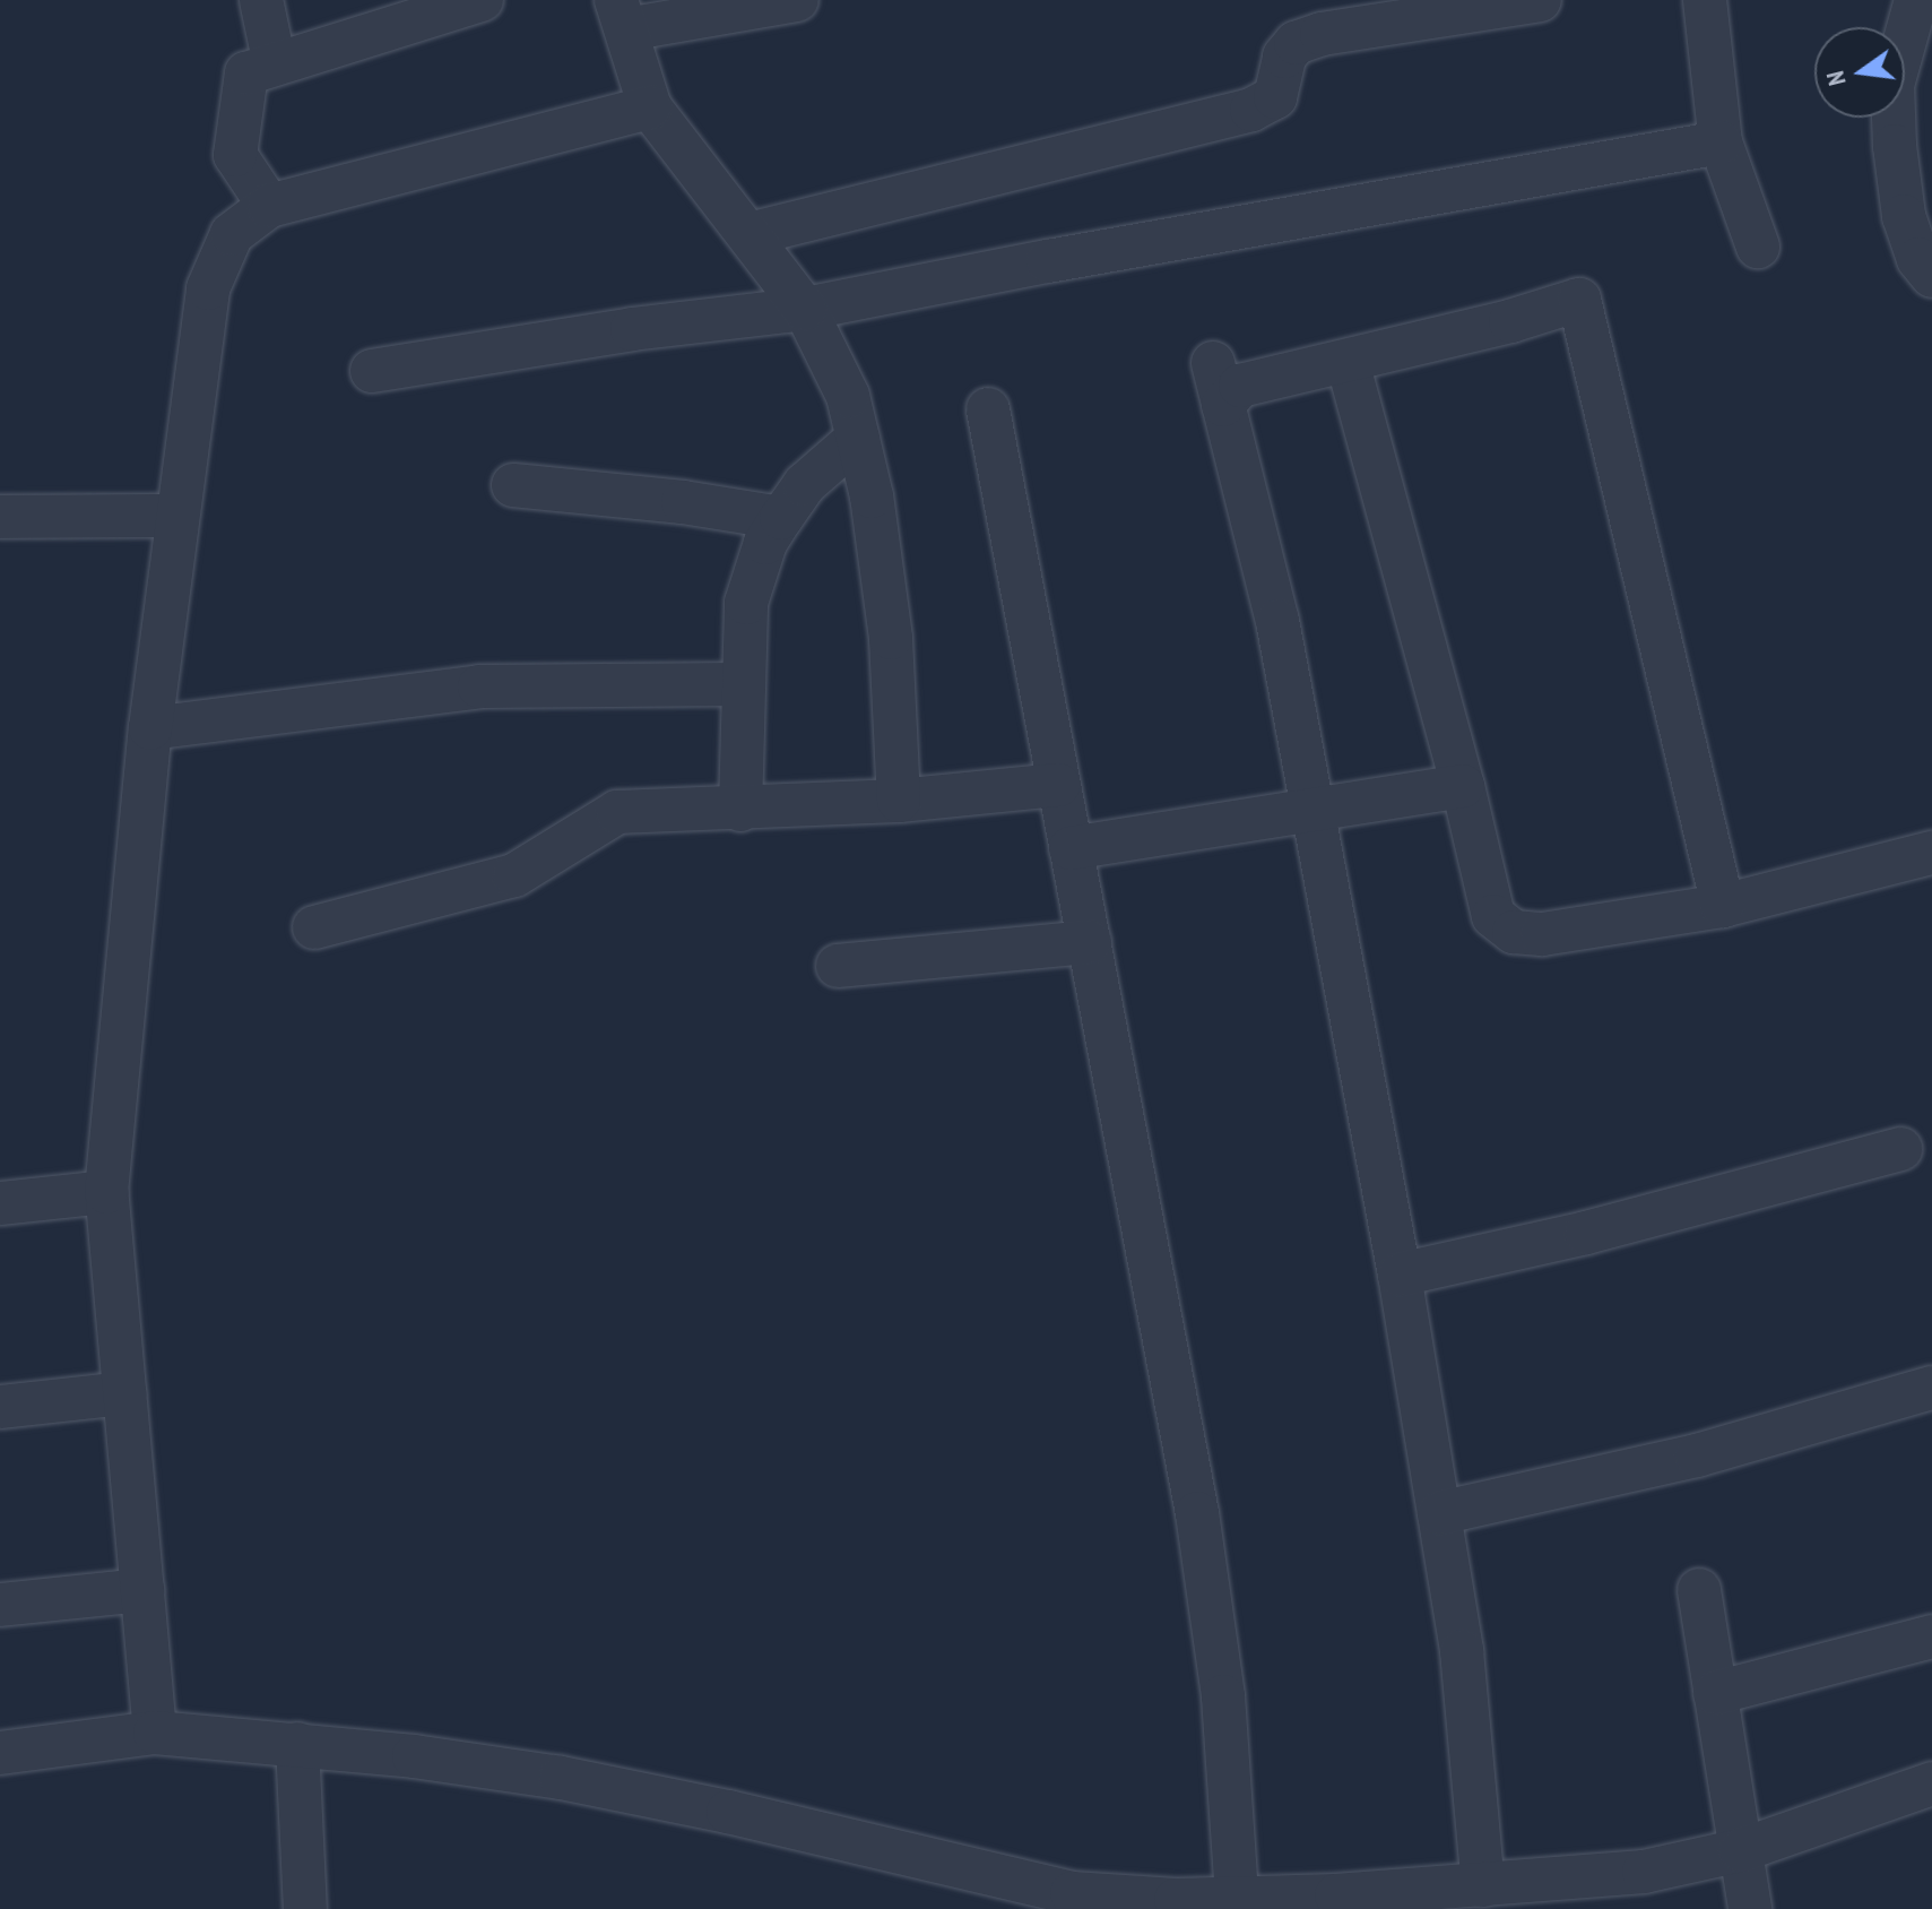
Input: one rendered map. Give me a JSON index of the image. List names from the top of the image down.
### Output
{
  "north": "left"
}
